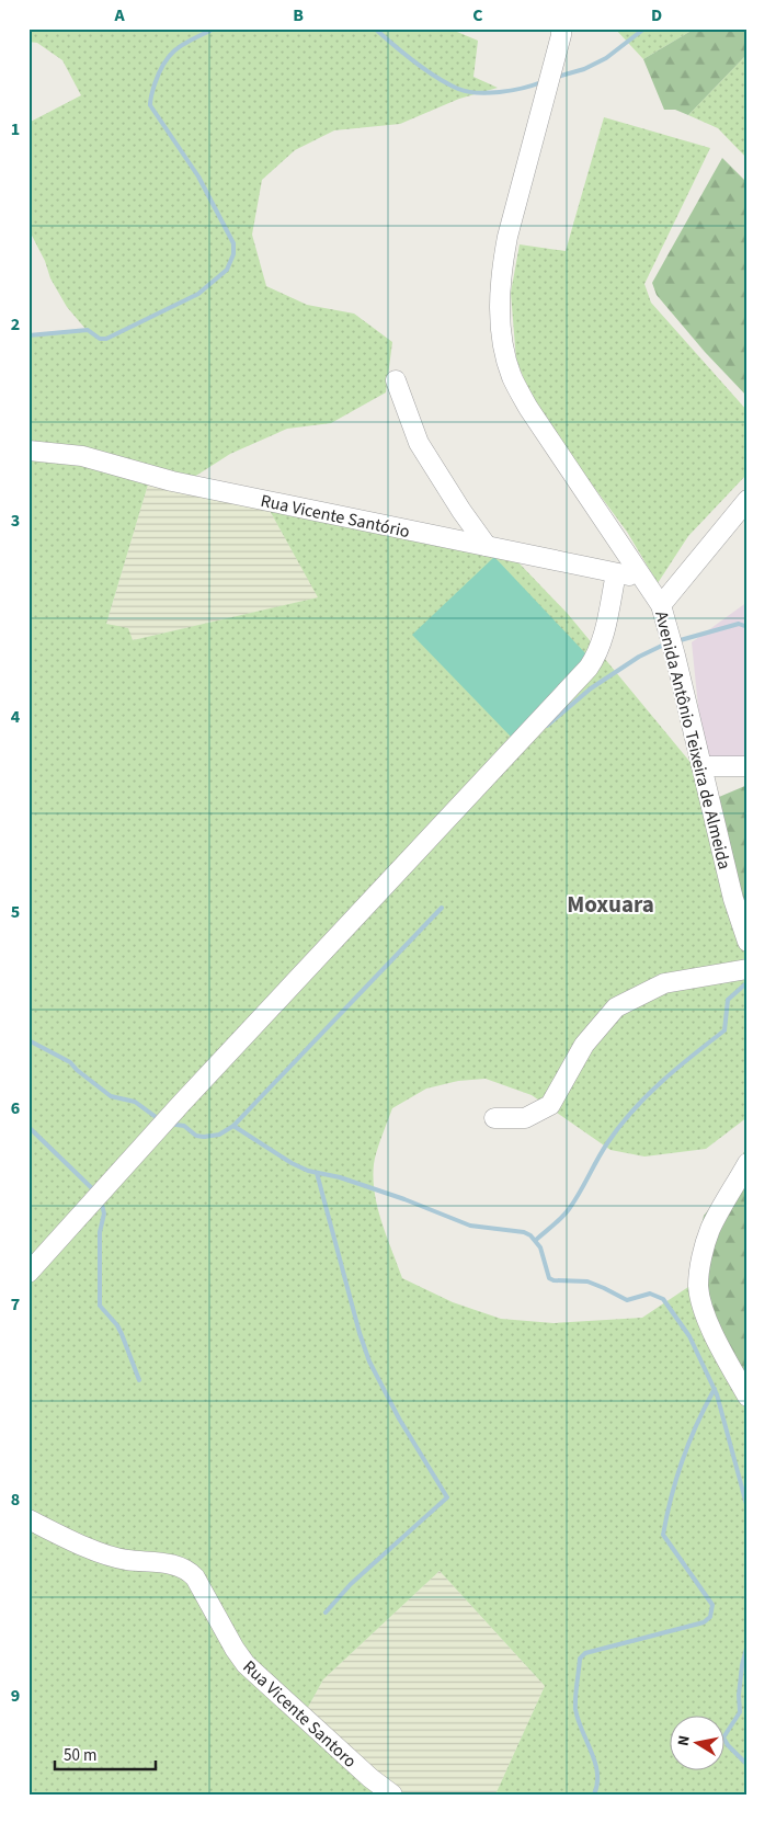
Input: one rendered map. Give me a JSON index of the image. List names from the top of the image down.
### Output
{
  "streets": {
    "street": ["Rua Vicente Santório", "Avenida Antônio Teixeira de Almeida", "Rua Vicente Santoro"]
  },
  "crossings": [
    ["Rua Vicente Santório", "Avenida Antônio Teixeira de Almeida"]
  ],
  "districts": ["Moxuara"],
  "scale_bar": "50 m",
  "north": "left",
  "grid": {
    "columns": [
      "A",
      "B",
      "C",
      "D"
    ],
    "rows": [
      "1",
      "2",
      "3",
      "4",
      "5",
      "6",
      "7",
      "8",
      "9"
    ]
  }
}
